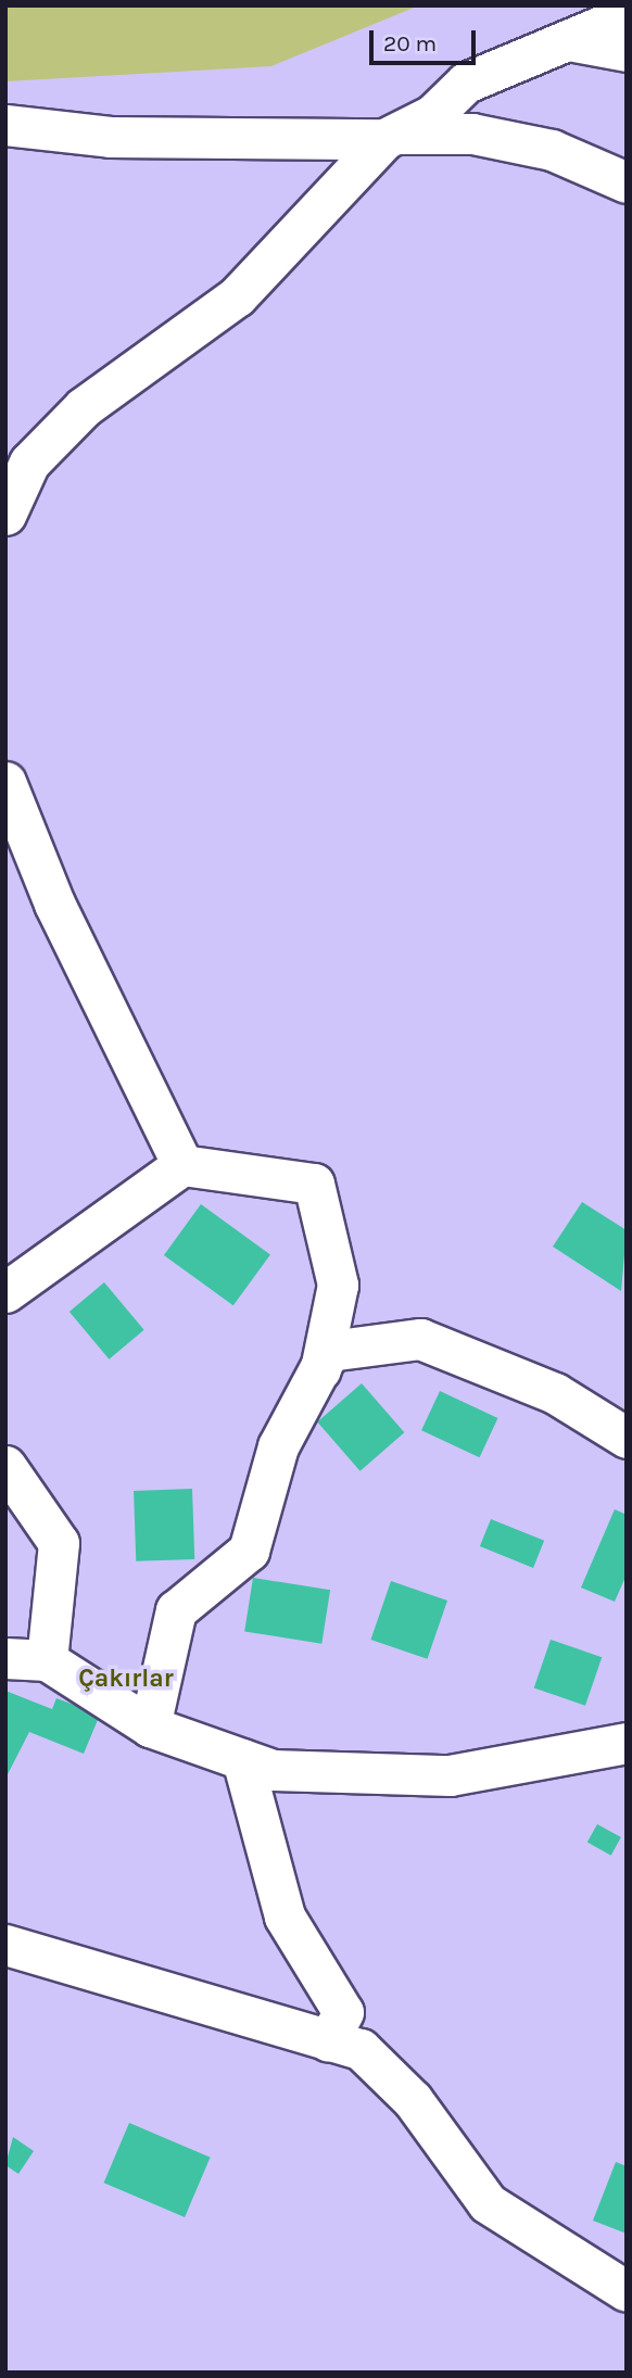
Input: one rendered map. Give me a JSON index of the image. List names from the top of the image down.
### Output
{
  "districts": ["Çakırlar"],
  "scale_bar": "20 m"
}
